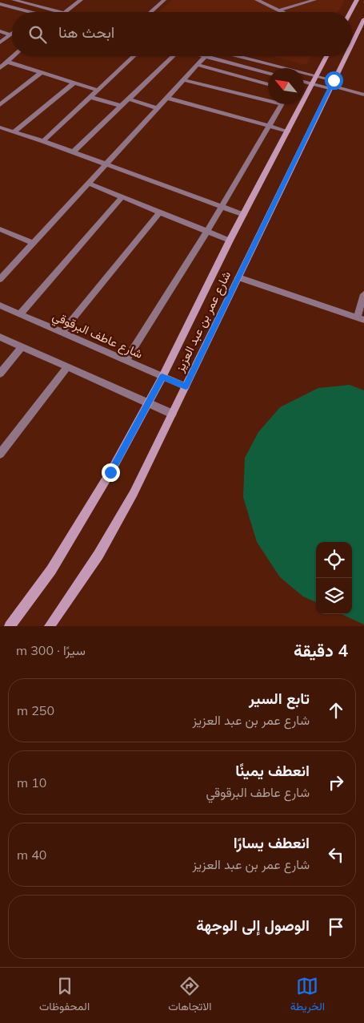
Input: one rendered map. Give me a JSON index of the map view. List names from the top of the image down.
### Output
{
  "streets": {
    "main road": ["شارع عمر بن عبد العزيز"],
    "street": ["شارع عاطف البرقوقي"]
  },
  "crossings": [
    ["شارع عمر بن عبد العزيز", "شارع عاطف البرقوقي"]
  ],
  "north": "top left",
  "page": {
    "search": "ابحث هنا",
    "heading": ["4 دقيقة", "سيرًا · 300 m"],
    "list": [
      ["تابع السير", "شارع عمر بن عبد العزيز", "250 m"],
      ["انعطف يمينًا", "شارع عاطف البرقوقي", "10 m"],
      ["انعطف يسارًا", "شارع عمر بن عبد العزيز", "40 m"],
      "الوصول إلى الوجهة"
    ],
    "nav": ["الخريطة", "الاتجاهات", "المحفوظات"]
  }
}
